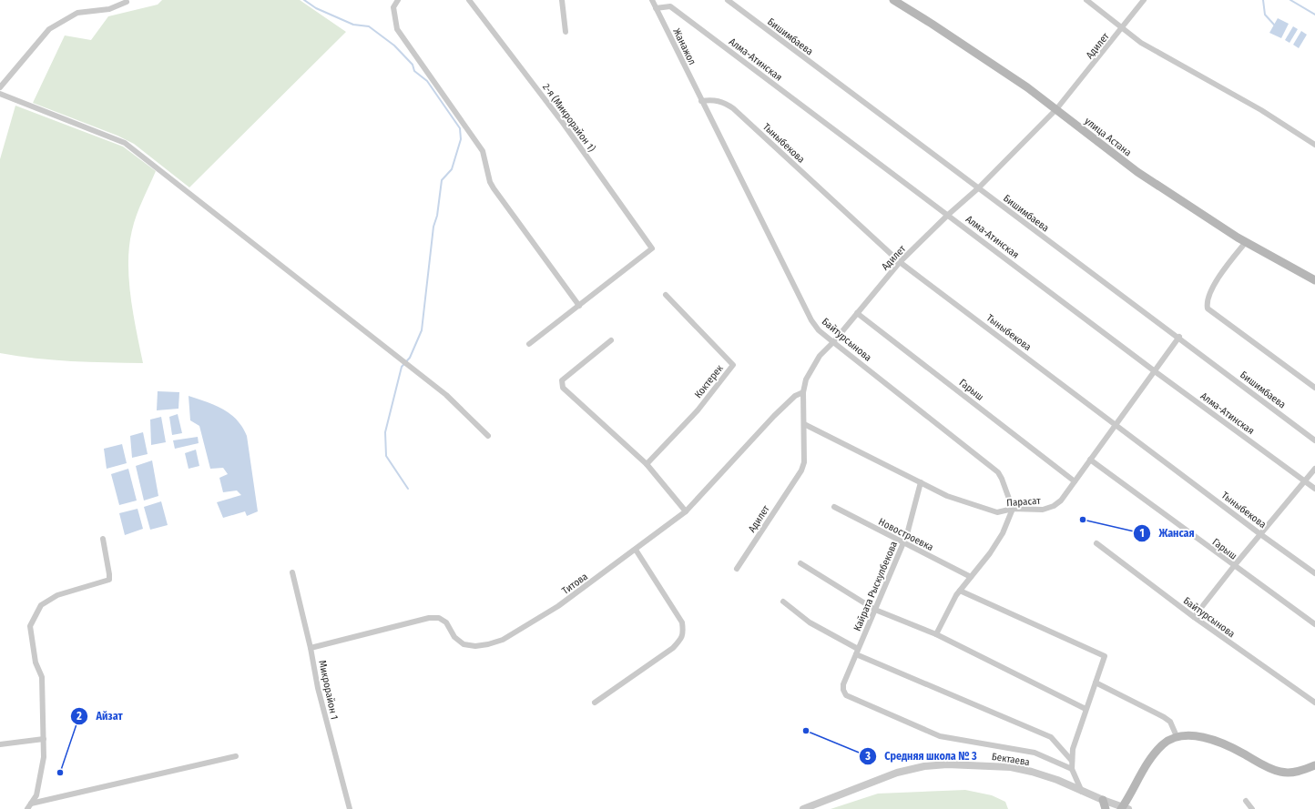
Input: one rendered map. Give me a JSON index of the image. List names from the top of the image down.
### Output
{
  "streets": {
    "main road": ["улица Астана"],
    "street": [
      "Бишимбаева",
      "Адилет",
      "Жанажол",
      "Алма-Атинская",
      "2-я (Микрорайон 1)",
      "Тыныбекова",
      "Байтурсынова",
      "Коктерек",
      "Гарыш",
      "Парасат",
      "Новостроевка",
      "Титова",
      "Кайрата Рыскулбекова",
      "Микрорайон 1",
      "Бектаева"
    ]
  },
  "crossings": [
    ["Бишимбаева", "Адилет"],
    ["Бишимбаева", "Парасат"],
    ["Адилет", "Алма-Атинская"],
    ["Адилет", "улица Астана"],
    ["Адилет", "Тыныбекова"],
    ["Адилет", "Байтурсынова"],
    ["Адилет", "Гарыш"],
    ["Адилет", "Парасат"],
    ["Адилет", "Титова"],
    ["Жанажол", "Алма-Атинская"],
    ["Жанажол", "Тыныбекова"],
    ["Жанажол", "Байтурсынова"],
    ["Алма-Атинская", "Парасат"],
    ["Тыныбекова", "Байтурсынова"],
    ["Тыныбекова", "Парасат"],
    ["Байтурсынова", "Парасат"],
    ["Гарыш", "Парасат"],
    ["Парасат", "Кайрата Рыскулбекова"],
    ["Новостроевка", "Кайрата Рыскулбекова"],
    ["Титова", "Микрорайон 1"]
  ],
  "places": ["Жансая", "Средняя школа № 3", "Айзат"]
}
